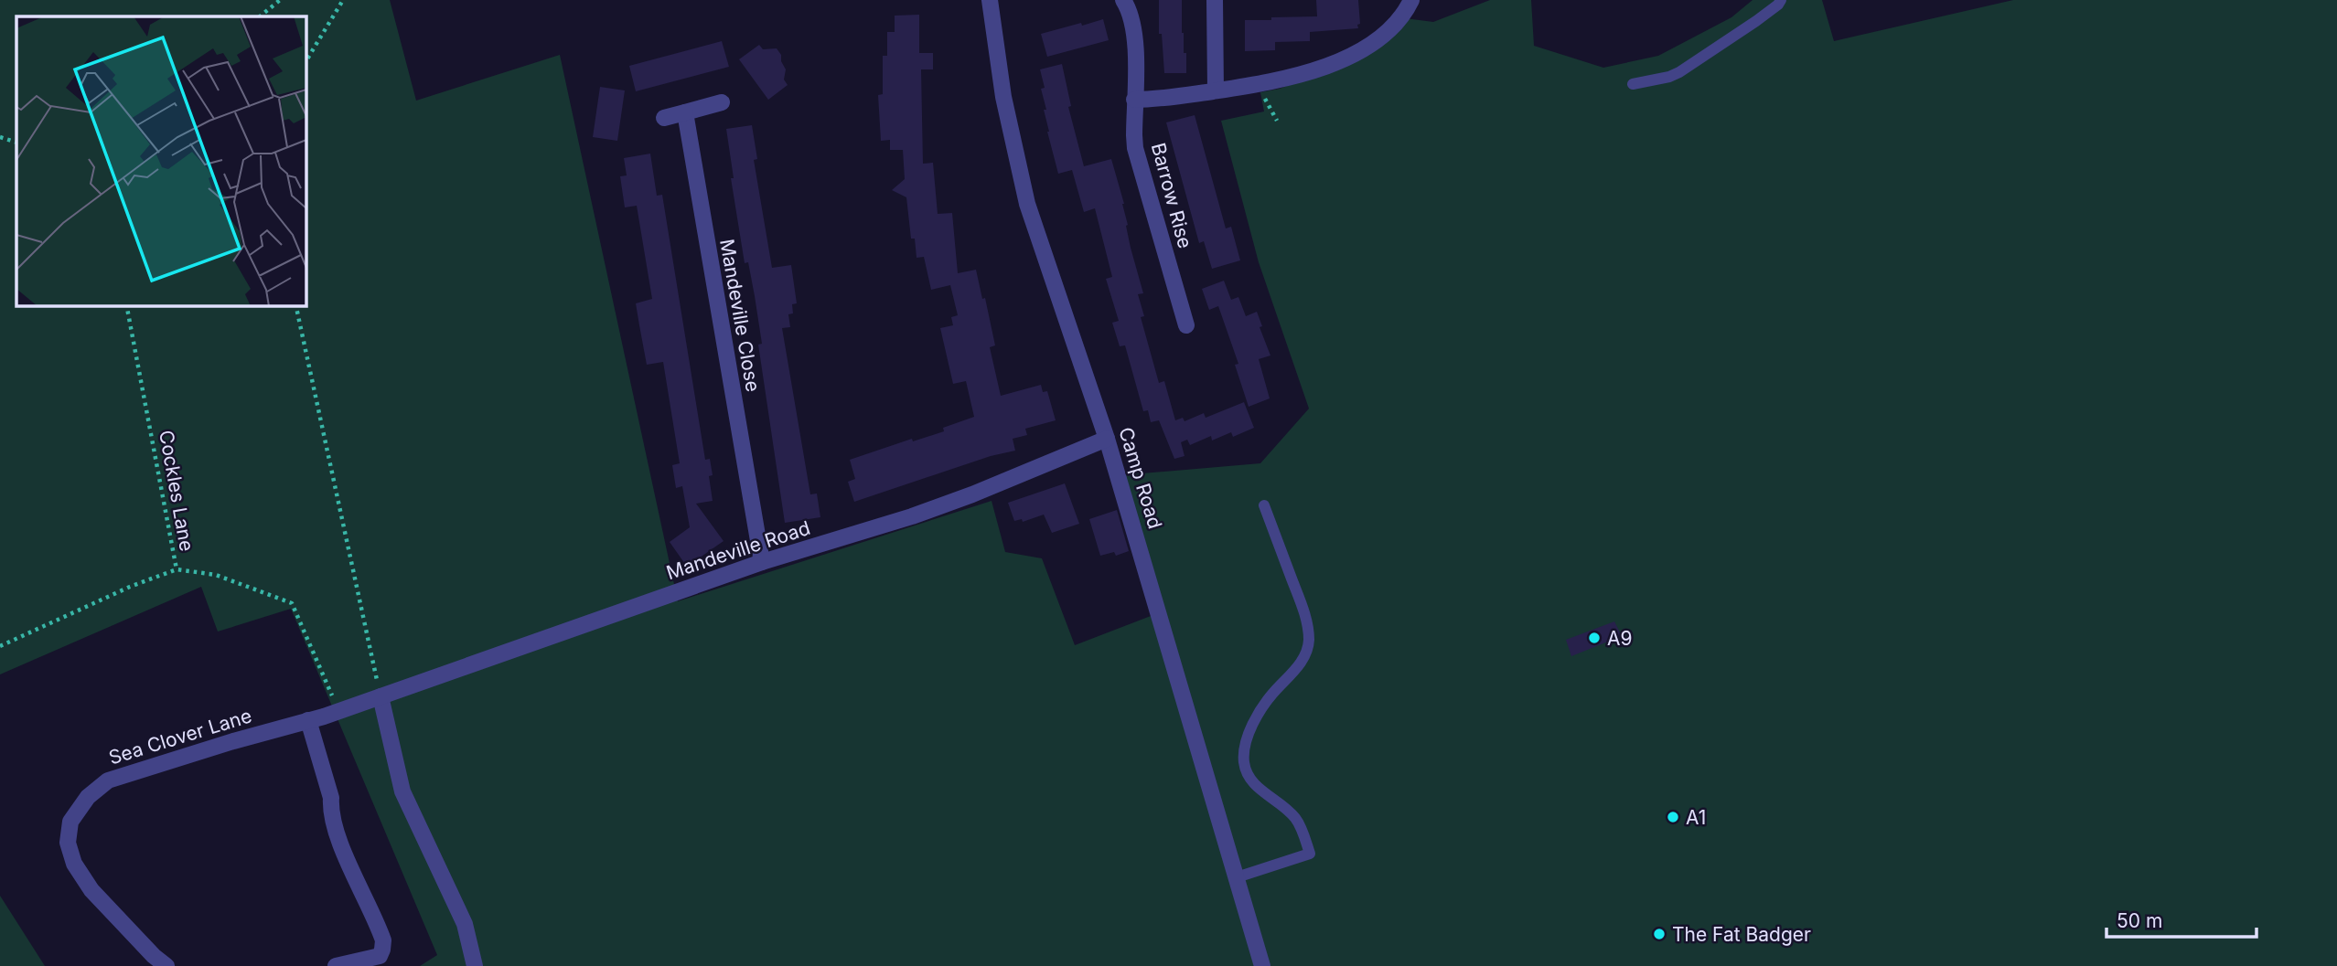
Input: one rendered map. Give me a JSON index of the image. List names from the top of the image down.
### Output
{
  "streets": {
    "street": [
      "Barrow Rise",
      "Mandeville Close",
      "Camp Road",
      "Mandeville Road",
      "Sea Clover Lane"
    ],
    "path": ["Cockles Lane"]
  },
  "crossings": [
    ["Mandeville Close", "Mandeville Road"],
    ["Camp Road", "Mandeville Road"],
    ["Mandeville Road", "Sea Clover Lane"]
  ],
  "places": ["A9", "A1", "The Fat Badger"],
  "scale_bar": "50 m"
}
